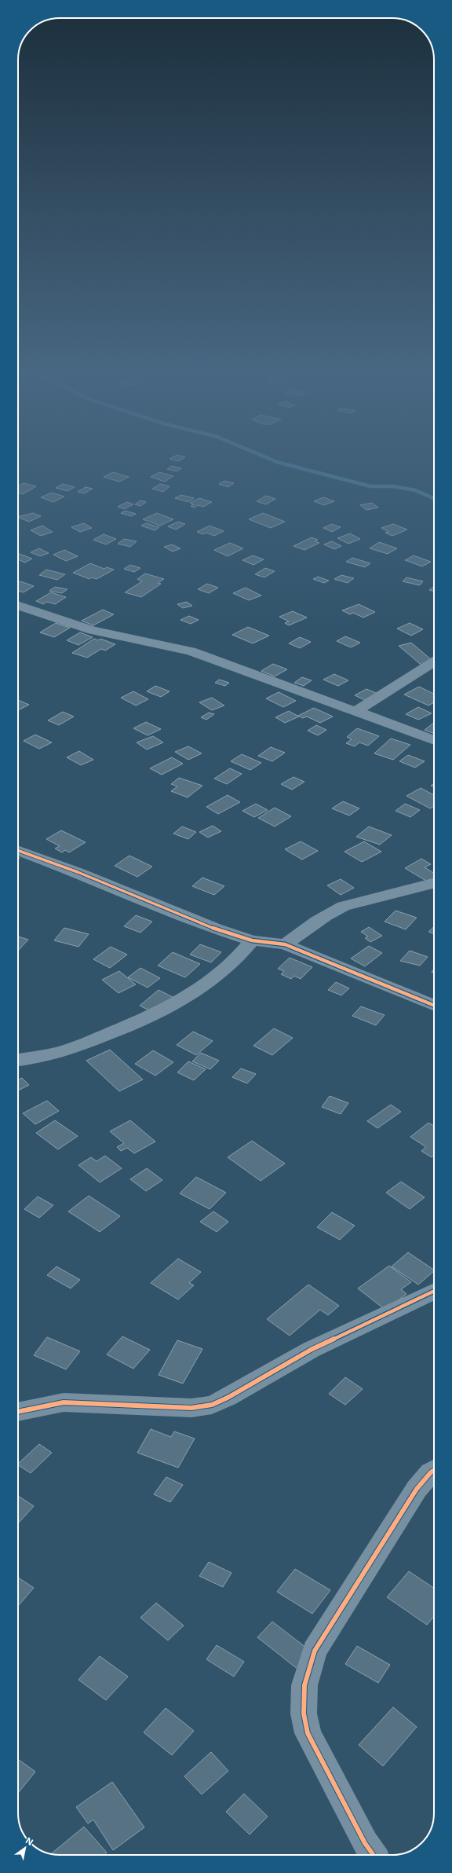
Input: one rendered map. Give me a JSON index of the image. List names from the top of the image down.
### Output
{
  "north": "top right"
}
